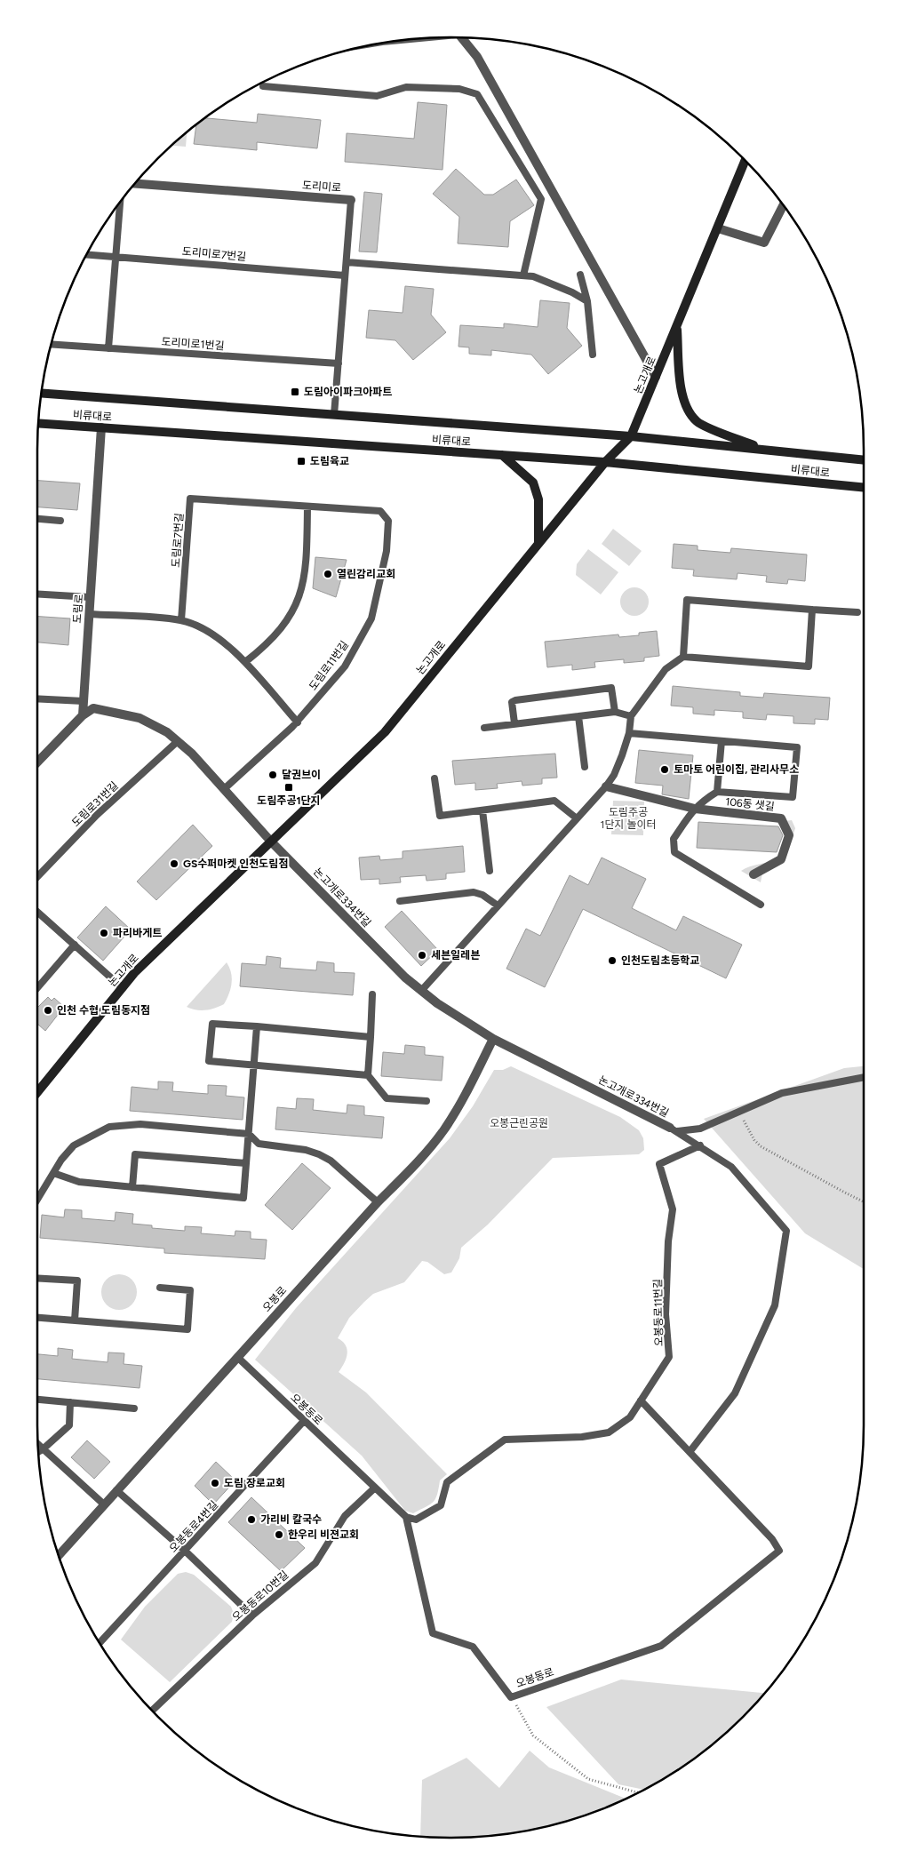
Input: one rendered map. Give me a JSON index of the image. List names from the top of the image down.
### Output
{
  "streets": {
    "main road": ["논고개로", "비류대로"],
    "street": [
      "도리미로",
      "도림로",
      "106동 샛길",
      "논고개로334번길",
      "오봉로"
    ],
    "lane": [
      "도리미로7번길",
      "도리미로1번길",
      "도림로7번길",
      "도림로11번길",
      "도림로31번길",
      "오봉동로11번길",
      "오봉동로",
      "오봉동로4번길",
      "오봉동로10번길"
    ]
  },
  "crossings": [
    ["도리미로", "도리미로7번길"],
    ["도리미로", "도리미로1번길"],
    ["도리미로", "비류대로"],
    ["논고개로", "비류대로"],
    ["논고개로", "논고개로334번길"],
    ["비류대로", "도림로"],
    ["도림로7번길", "도림로11번길"],
    ["논고개로334번길", "오봉로"],
    ["논고개로334번길", "오봉동로11번길"],
    ["논고개로334번길", "오봉동로"],
    ["오봉로", "오봉동로"],
    ["오봉동로11번길", "오봉동로"],
    ["오봉동로", "오봉동로4번길"],
    ["오봉동로", "오봉동로10번길"]
  ],
  "parks": ["도림주공 1단지 놀이터", "오봉근린공원"],
  "places": {
    "transit": ["도림아이파크아파트", "도림육교", "도림주공1단지"],
    "other": [
      "열린감리교회",
      "토마토 어린이집, 관리사무소",
      "달권브이",
      "GS수퍼마켓 인천도림점",
      "파리바게트",
      "세븐일레븐",
      "인천도림초등학교",
      "인천 수협 도림동지점",
      "도림 장로교회",
      "가리비 칼국수",
      "한우리 비젼교회"
    ]
  }
}
